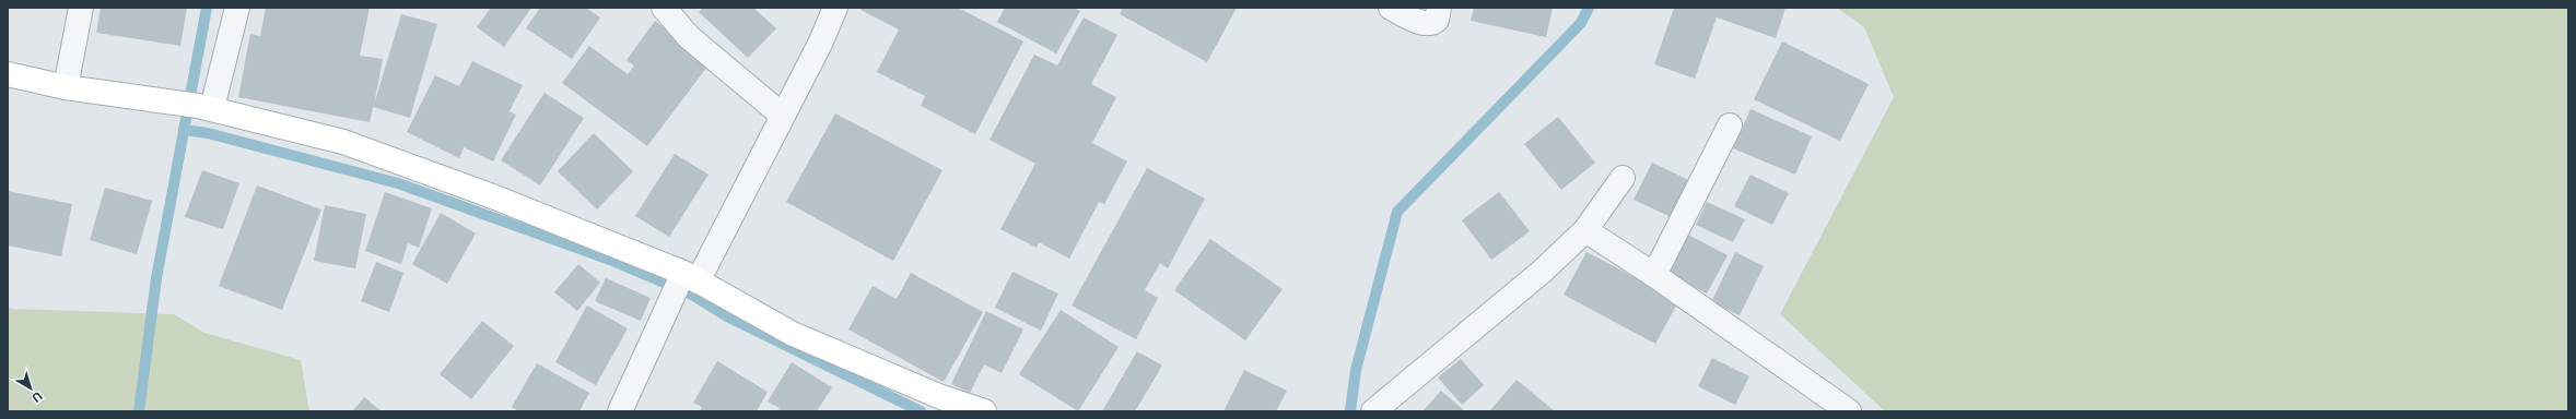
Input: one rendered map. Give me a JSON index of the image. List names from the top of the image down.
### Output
{
  "north": "bottom right"
}
